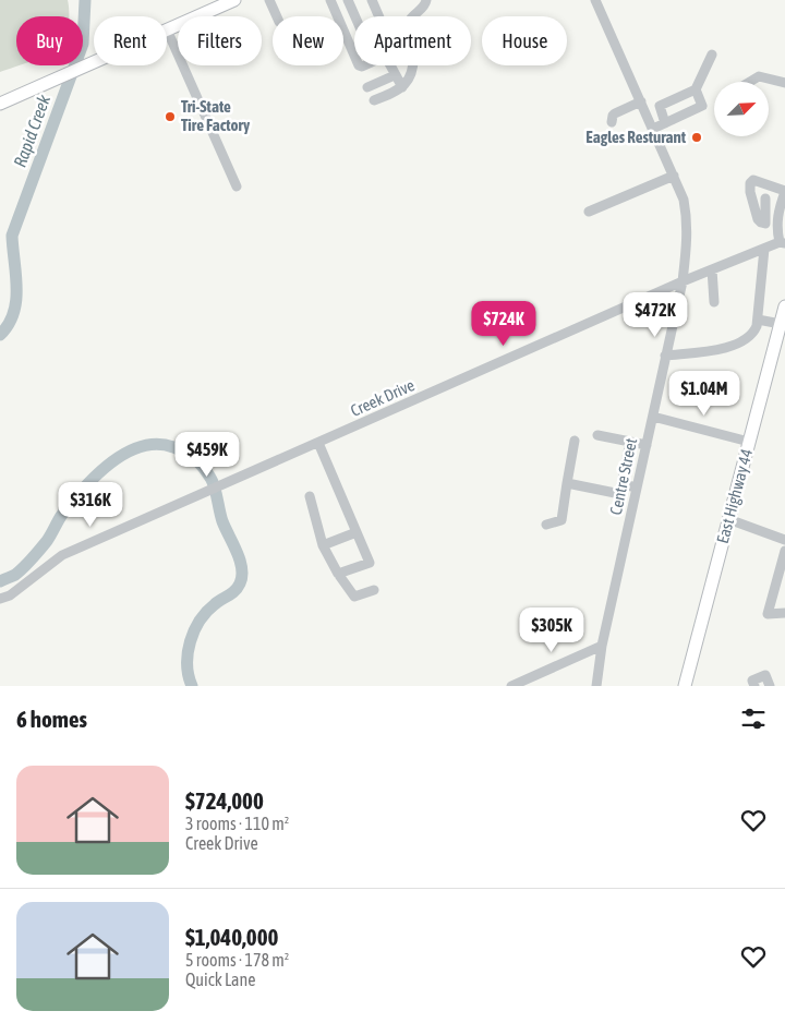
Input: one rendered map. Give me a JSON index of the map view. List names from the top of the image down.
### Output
{
  "streets": {
    "main road": ["East Highway 44"],
    "street": ["Creek Drive", "Centre Street"]
  },
  "crossings": [
    ["Creek Drive", "Centre Street"]
  ],
  "water": ["Rapid Creek"],
  "places": ["Tri-State Tire Factory", "Eagles Resturant"],
  "north": "top right",
  "page": {
    "chip": [
      "Buy",
      "Rent",
      "Filters",
      "New",
      "Apartment",
      "House"
    ],
    "price": [
      "$472K",
      "$724K",
      "$1.04M",
      "$459K",
      "$316K",
      "$305K"
    ],
    "heading": "6 homes",
    "list": [
      {
        "name": "$724,000",
        "note": "3 rooms · 110 m² · Creek Drive"
      },
      {
        "name": "$1,040,000",
        "note": "5 rooms · 178 m² · Quick Lane"
      }
    ]
  }
}
